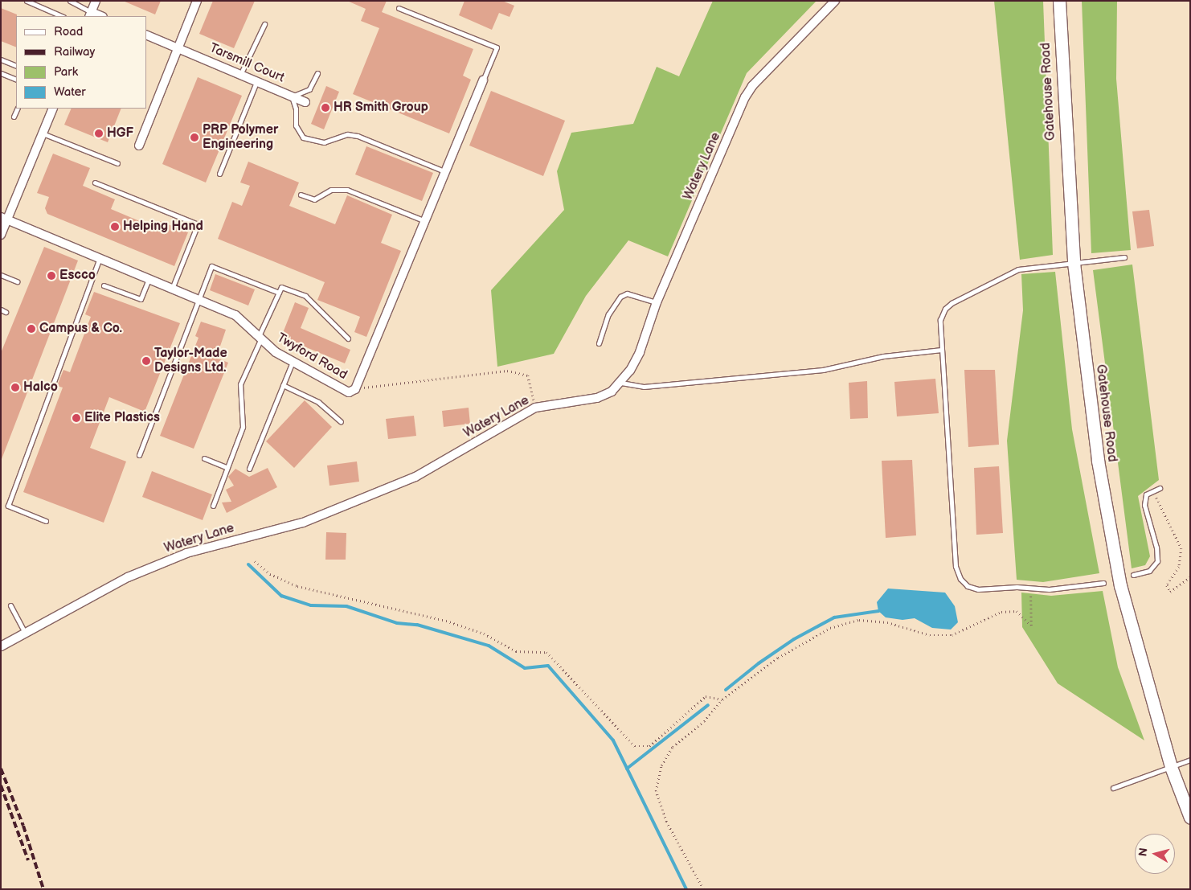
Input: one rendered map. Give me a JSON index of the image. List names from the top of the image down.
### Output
{
  "streets": {
    "main road": ["Gatehouse Road"],
    "street": ["Tarsmill Court", "Watery Lane", "Twyford Road"]
  },
  "places": [
    "HR Smith Group",
    "HGF",
    "PRP Polymer Engineering",
    "Helping Hand",
    "Escco",
    "Campus & Co.",
    "Taylor-Made Designs Ltd.",
    "Halco",
    "Elite Plastics"
  ],
  "legend": [
    "Road",
    "Railway",
    "Park",
    "Water"
  ],
  "north": "left"
}
